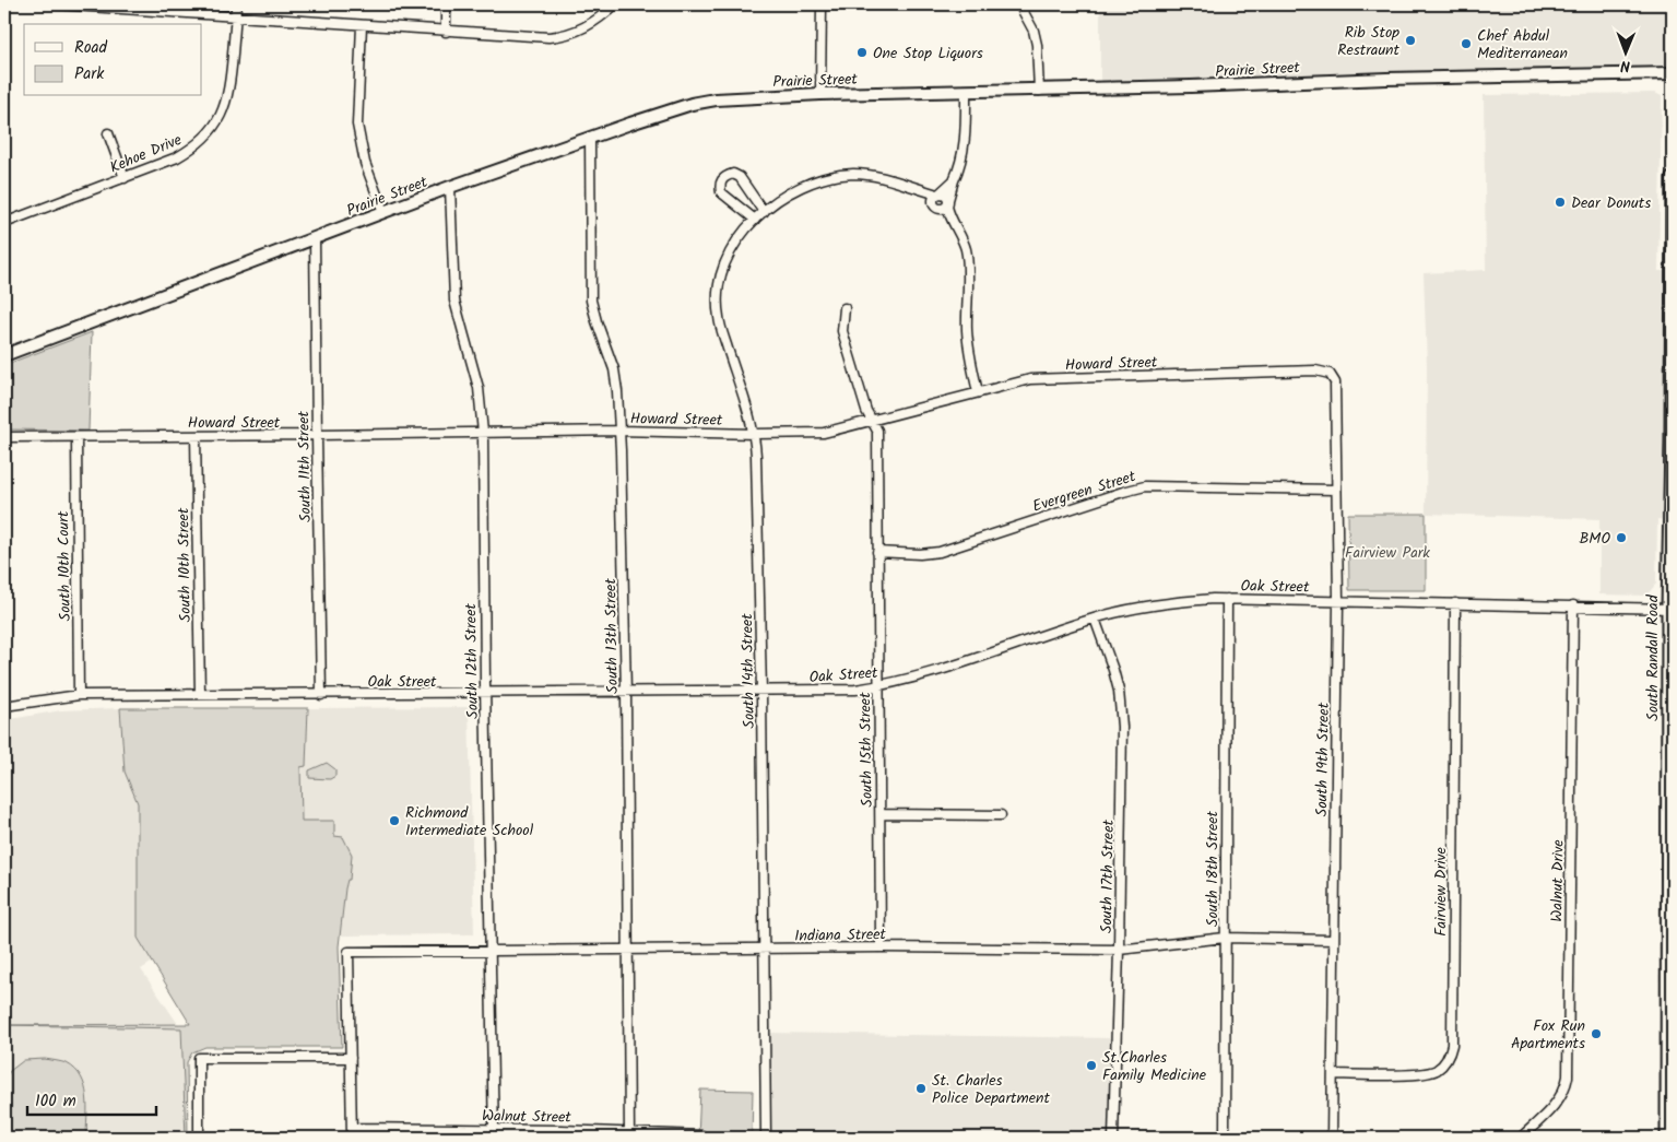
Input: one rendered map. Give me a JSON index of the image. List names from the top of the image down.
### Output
{
  "streets": {
    "main road": ["South Randall Road"],
    "street": [
      "Prairie Street",
      "Kehoe Drive",
      "Howard Street",
      "South 11th Street",
      "Evergreen Street",
      "South 10th Street",
      "South 10th Court",
      "Oak Street",
      "South 13th Street",
      "South 12th Street",
      "South 14th Street",
      "South 15th Street",
      "South 19th Street",
      "South 18th Street",
      "South 17th Street",
      "Walnut Drive",
      "Fairview Drive",
      "Indiana Street",
      "Walnut Street"
    ]
  },
  "crossings": [
    ["Prairie Street", "South 11th Street"],
    ["Prairie Street", "South 13th Street"],
    ["Prairie Street", "South 12th Street"],
    ["Howard Street", "South 11th Street"],
    ["Howard Street", "South 10th Street"],
    ["Howard Street", "South 10th Court"],
    ["Howard Street", "South 13th Street"],
    ["Howard Street", "South 12th Street"],
    ["Howard Street", "South 14th Street"],
    ["Howard Street", "South 15th Street"],
    ["Howard Street", "South 19th Street"],
    ["South 11th Street", "Oak Street"],
    ["Evergreen Street", "South 15th Street"],
    ["Evergreen Street", "South 19th Street"],
    ["South 10th Street", "Oak Street"],
    ["South 10th Court", "Oak Street"],
    ["Oak Street", "South 13th Street"],
    ["Oak Street", "South Randall Road"],
    ["Oak Street", "South 12th Street"],
    ["Oak Street", "South 14th Street"],
    ["Oak Street", "South 15th Street"],
    ["Oak Street", "South 19th Street"],
    ["Oak Street", "South 18th Street"],
    ["Oak Street", "South 17th Street"],
    ["Oak Street", "Walnut Drive"],
    ["Oak Street", "Fairview Drive"],
    ["South 13th Street", "Indiana Street"],
    ["South 13th Street", "Walnut Street"],
    ["South 12th Street", "Indiana Street"],
    ["South 12th Street", "Walnut Street"],
    ["South 14th Street", "Indiana Street"],
    ["South 15th Street", "Indiana Street"],
    ["South 19th Street", "Fairview Drive"],
    ["South 19th Street", "Indiana Street"],
    ["South 18th Street", "Indiana Street"],
    ["South 17th Street", "Indiana Street"]
  ],
  "parks": ["Fairview Park"],
  "places": [
    "Rib Stop Restraunt",
    "Chef Abdul Mediterranean",
    "One Stop Liquors",
    "Dear Donuts",
    "BMO",
    "Richmond Intermediate School",
    "Fox Run Apartments",
    "St.Charles Family Medicine",
    "St. Charles Police Department"
  ],
  "legend": ["Road", "Park"],
  "scale_bar": "100 m",
  "north": "bottom"
}
